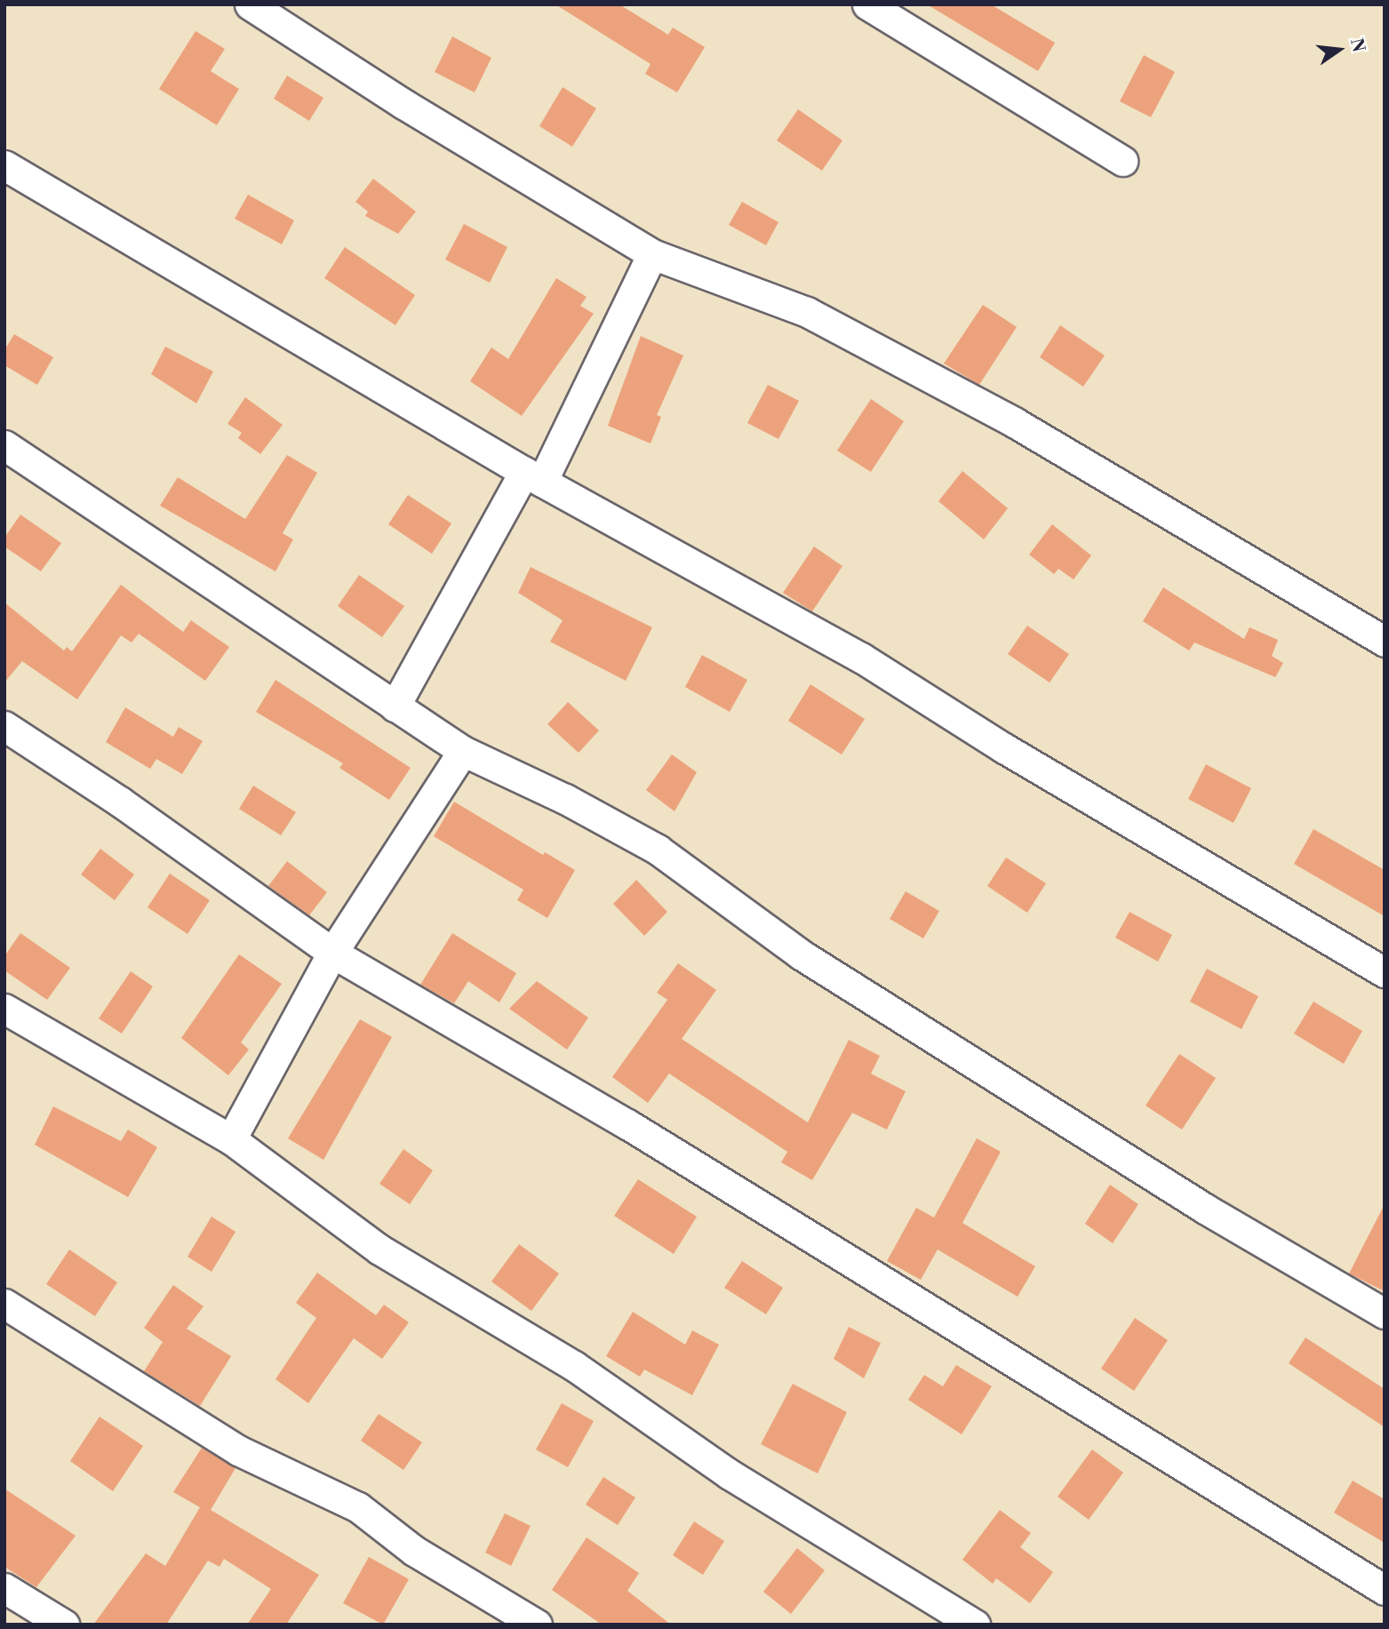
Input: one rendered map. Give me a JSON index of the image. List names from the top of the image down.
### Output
{
  "north": "right"
}
